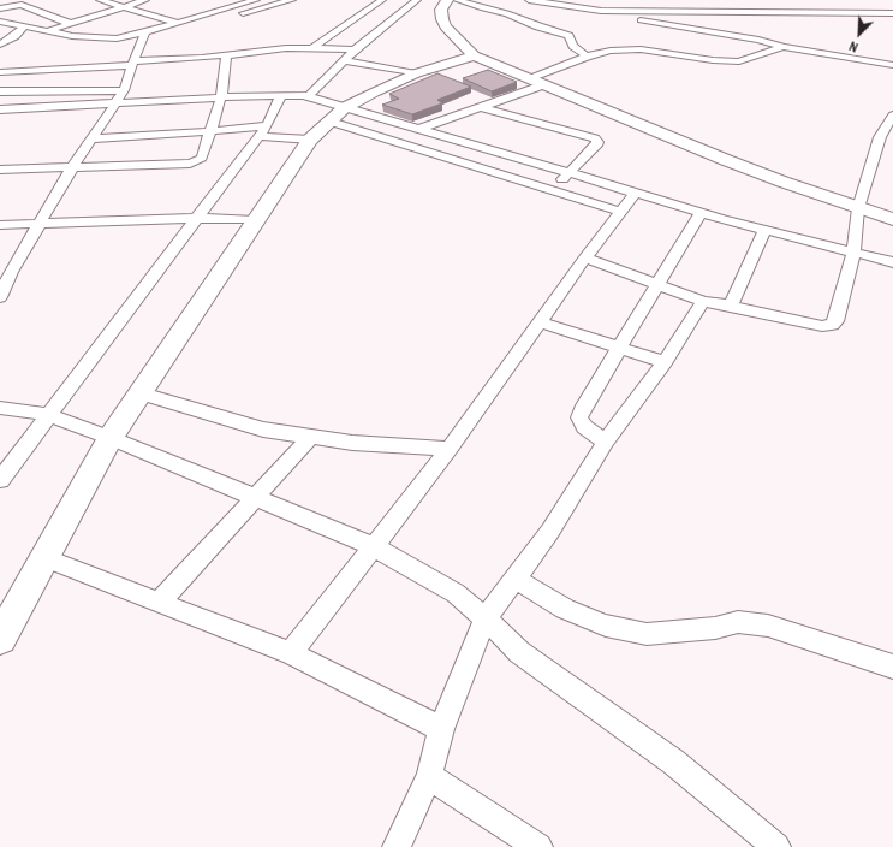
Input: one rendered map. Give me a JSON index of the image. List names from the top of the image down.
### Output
{
  "north": "bottom left"
}
